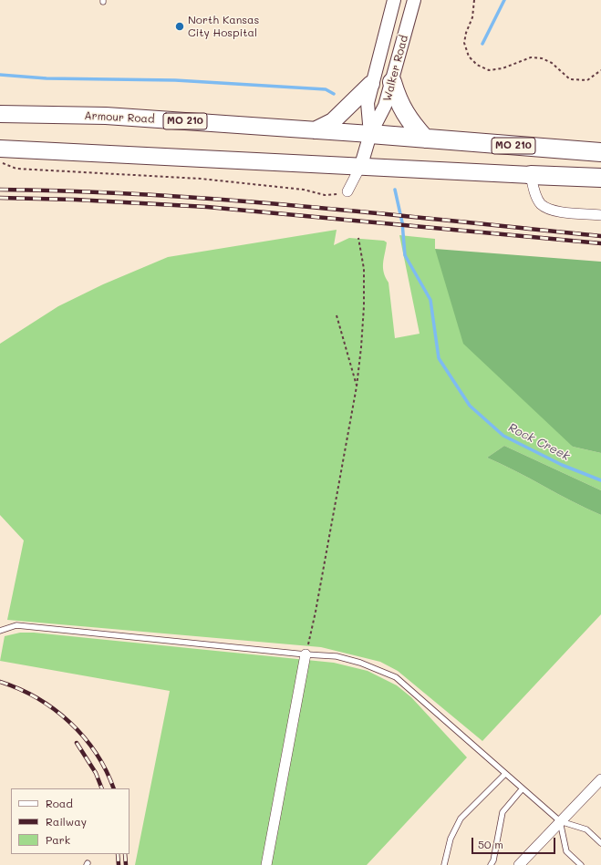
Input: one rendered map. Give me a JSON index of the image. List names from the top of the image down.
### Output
{
  "streets": {
    "highway": ["Armour Road", "MO 210"],
    "street": ["Walker Road"]
  },
  "crossings": [
    ["Walker Road", "Armour Road"],
    ["Walker Road", "MO 210"],
    ["Armour Road", "MO 210"]
  ],
  "water": ["Rock Creek"],
  "places": ["North Kansas City Hospital"],
  "legend": ["Road", "Railway", "Park"],
  "scale_bar": "50 m"
}
